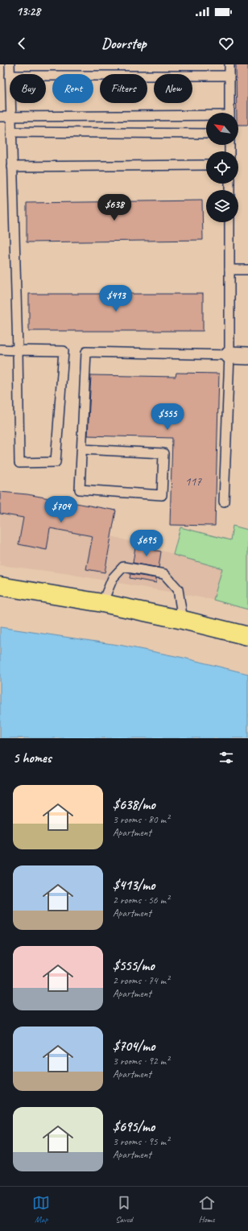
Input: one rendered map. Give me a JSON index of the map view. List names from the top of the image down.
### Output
{
  "house_numbers": ["117"],
  "north": "top left",
  "page": {
    "status": "13:28",
    "header": "Doorstep",
    "chip": [
      "Buy",
      "Rent",
      "Filters",
      "New"
    ],
    "price": [
      "$638",
      "$413",
      "$555",
      "$704",
      "$695"
    ],
    "heading": "5 homes",
    "list": [
      {
        "name": "$638/mo",
        "note": "3 rooms · 80 m² · Apartment"
      },
      {
        "name": "$413/mo",
        "note": "2 rooms · 56 m² · Apartment"
      },
      {
        "name": "$555/mo",
        "note": "2 rooms · 74 m² · Apartment"
      },
      {
        "name": "$704/mo",
        "note": "3 rooms · 92 m² · Apartment"
      },
      {
        "name": "$695/mo",
        "note": "3 rooms · 95 m² · Apartment"
      }
    ],
    "tabs": ["Map", "Saved", "Home"]
  }
}
